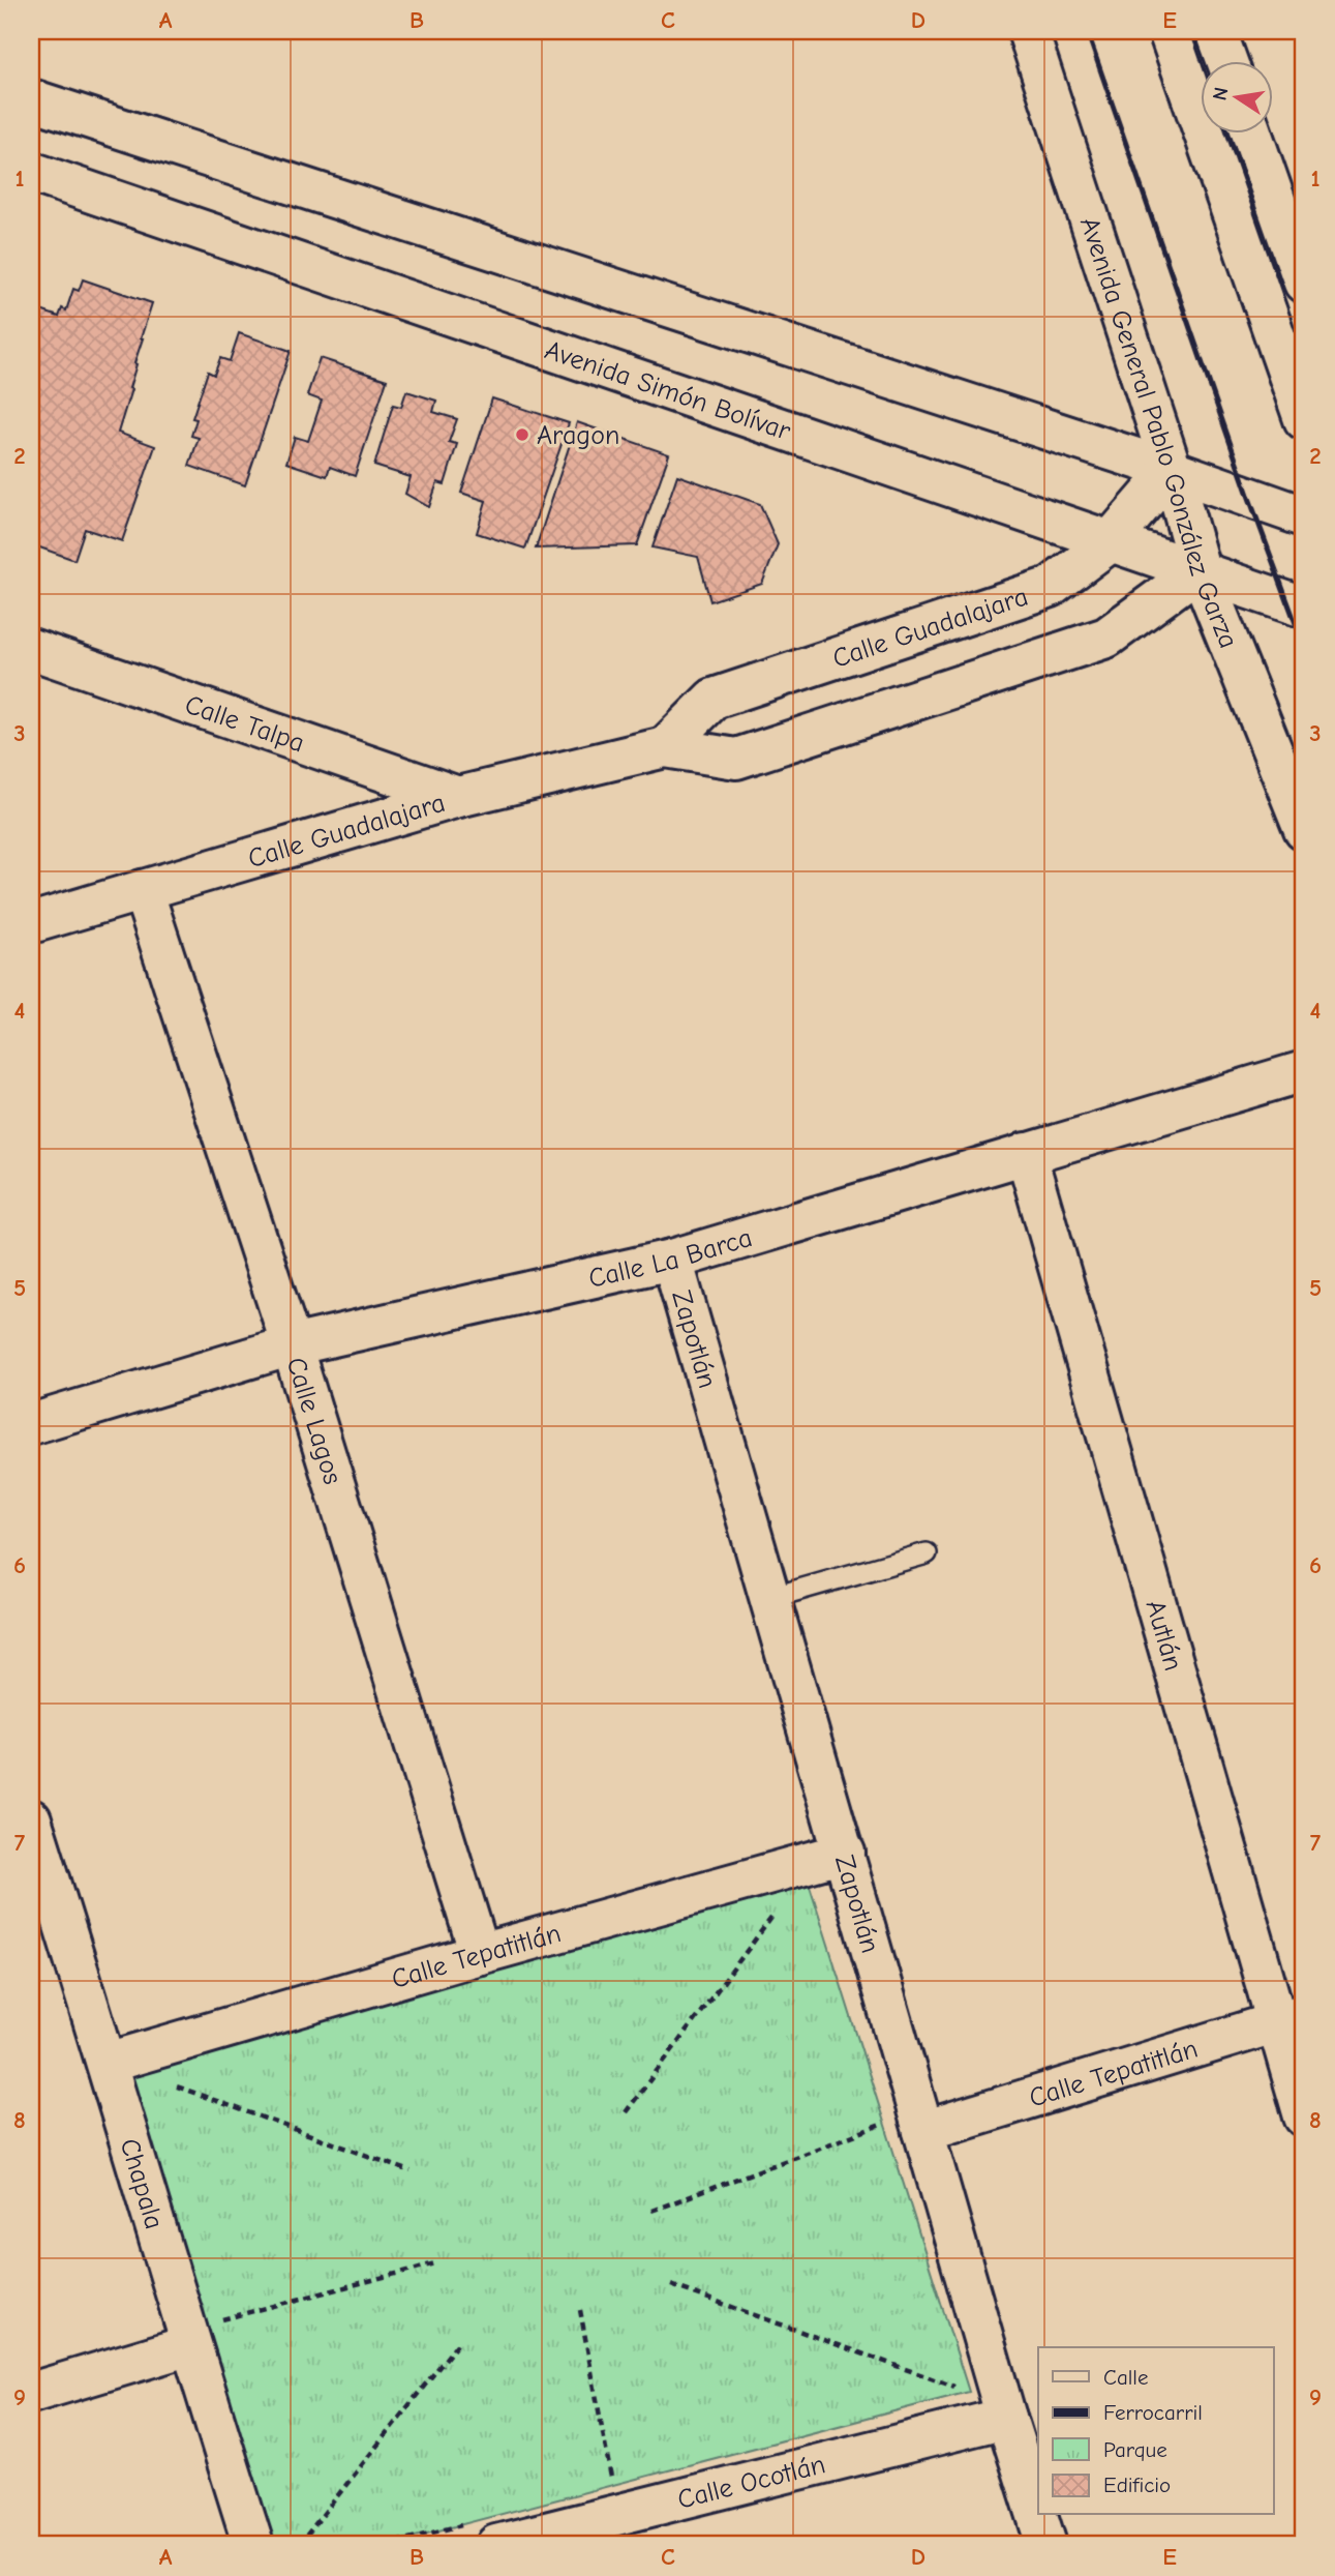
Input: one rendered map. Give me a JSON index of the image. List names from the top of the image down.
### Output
{
  "streets": {
    "street": [
      "Avenida Simón Bolívar",
      "Avenida General Pablo González Garza",
      "Calle Guadalajara",
      "Calle Talpa",
      "Calle La Barca",
      "Zapotlán",
      "Calle Lagos",
      "Autlán",
      "Calle Tepatitlán",
      "Chapala",
      "Calle Ocotlán"
    ]
  },
  "crossings": [
    ["Avenida Simón Bolívar", "Avenida General Pablo González Garza"],
    ["Avenida Simón Bolívar", "Calle Guadalajara"],
    ["Avenida General Pablo González Garza", "Calle Guadalajara"],
    ["Calle Guadalajara", "Calle Talpa"],
    ["Calle Guadalajara", "Calle Lagos"],
    ["Calle La Barca", "Zapotlán"],
    ["Calle La Barca", "Calle Lagos"],
    ["Calle La Barca", "Autlán"],
    ["Zapotlán", "Calle Tepatitlán"],
    ["Zapotlán", "Calle Ocotlán"],
    ["Calle Lagos", "Calle Tepatitlán"],
    ["Autlán", "Calle Tepatitlán"],
    ["Calle Tepatitlán", "Chapala"]
  ],
  "places": ["Aragon"],
  "legend": [
    "Calle",
    "Ferrocarril",
    "Parque",
    "Edificio"
  ],
  "north": "left",
  "grid": {
    "columns": [
      "A",
      "B",
      "C",
      "D",
      "E"
    ],
    "rows": [
      "1",
      "2",
      "3",
      "4",
      "5",
      "6",
      "7",
      "8",
      "9"
    ]
  }
}
